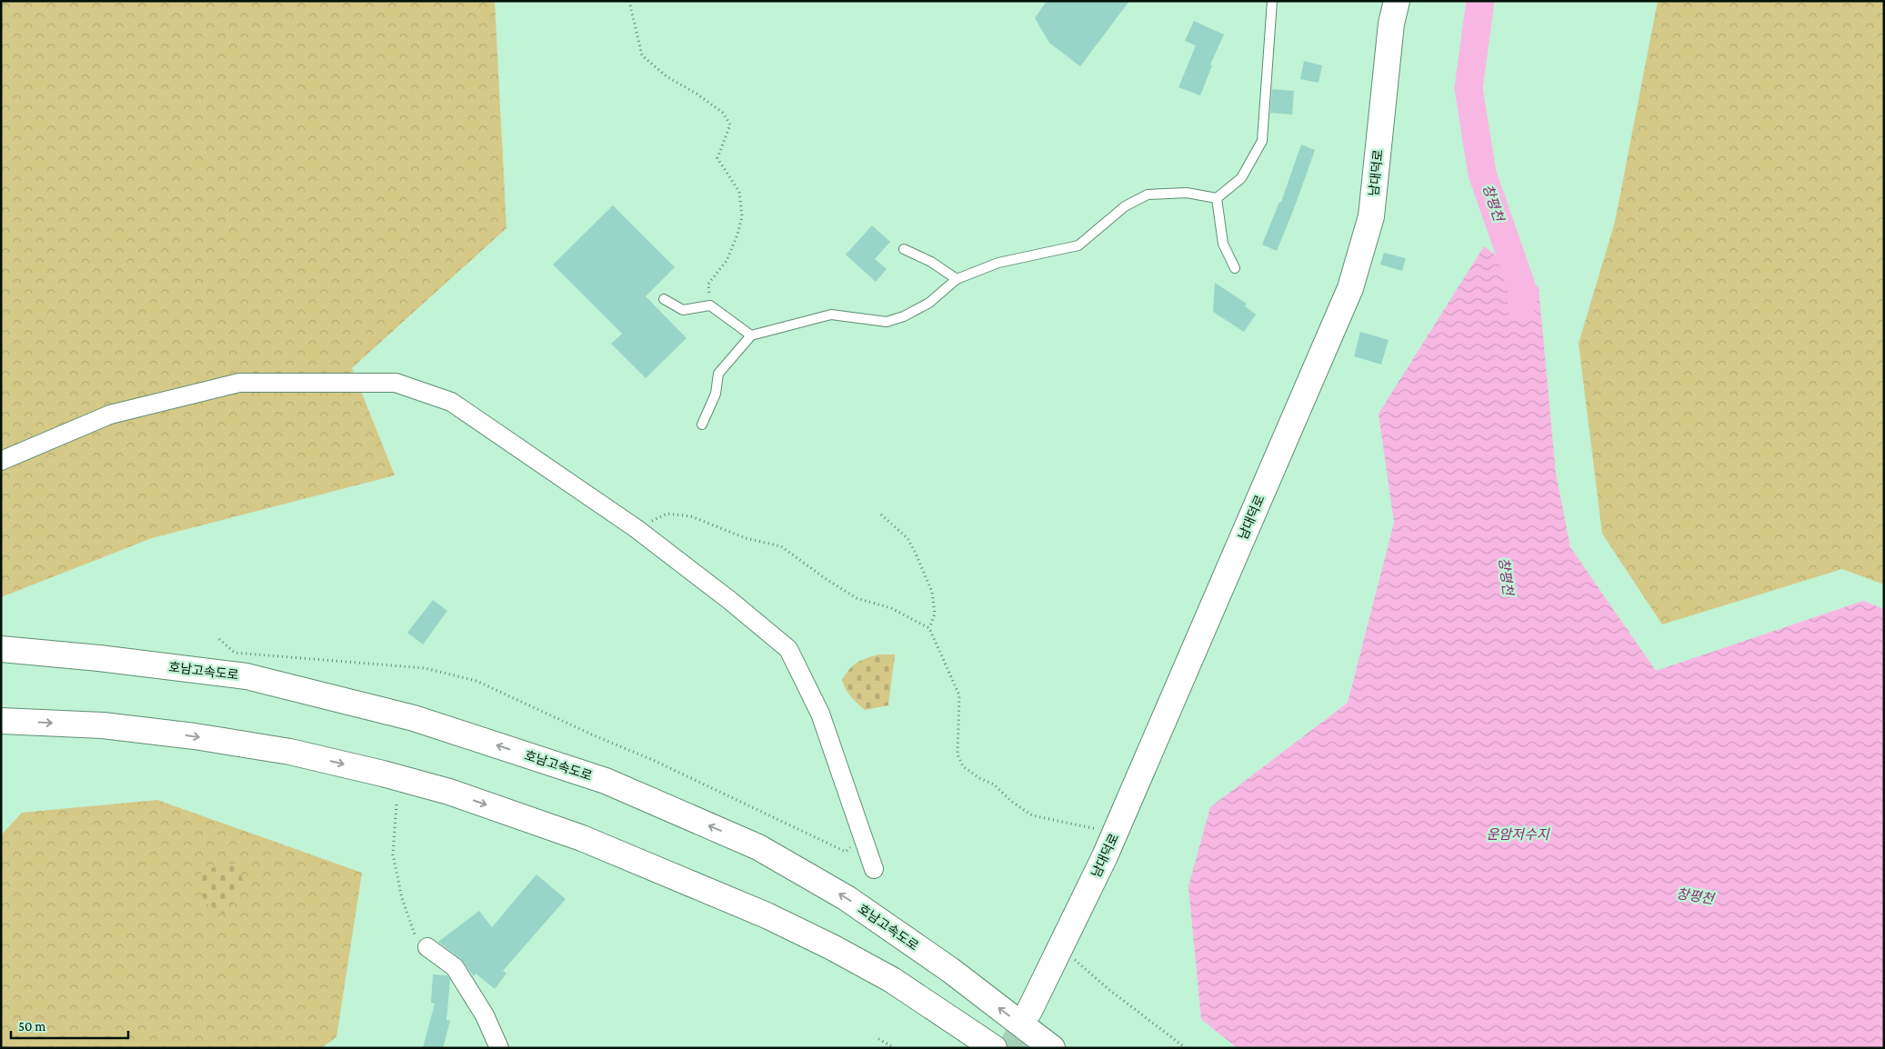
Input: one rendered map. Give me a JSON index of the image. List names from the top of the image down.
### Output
{
  "streets": {
    "main road": ["남대덕로", "호남고속도로"]
  },
  "water": ["창평천", "운암저수지"],
  "scale_bar": "50 m"
}
